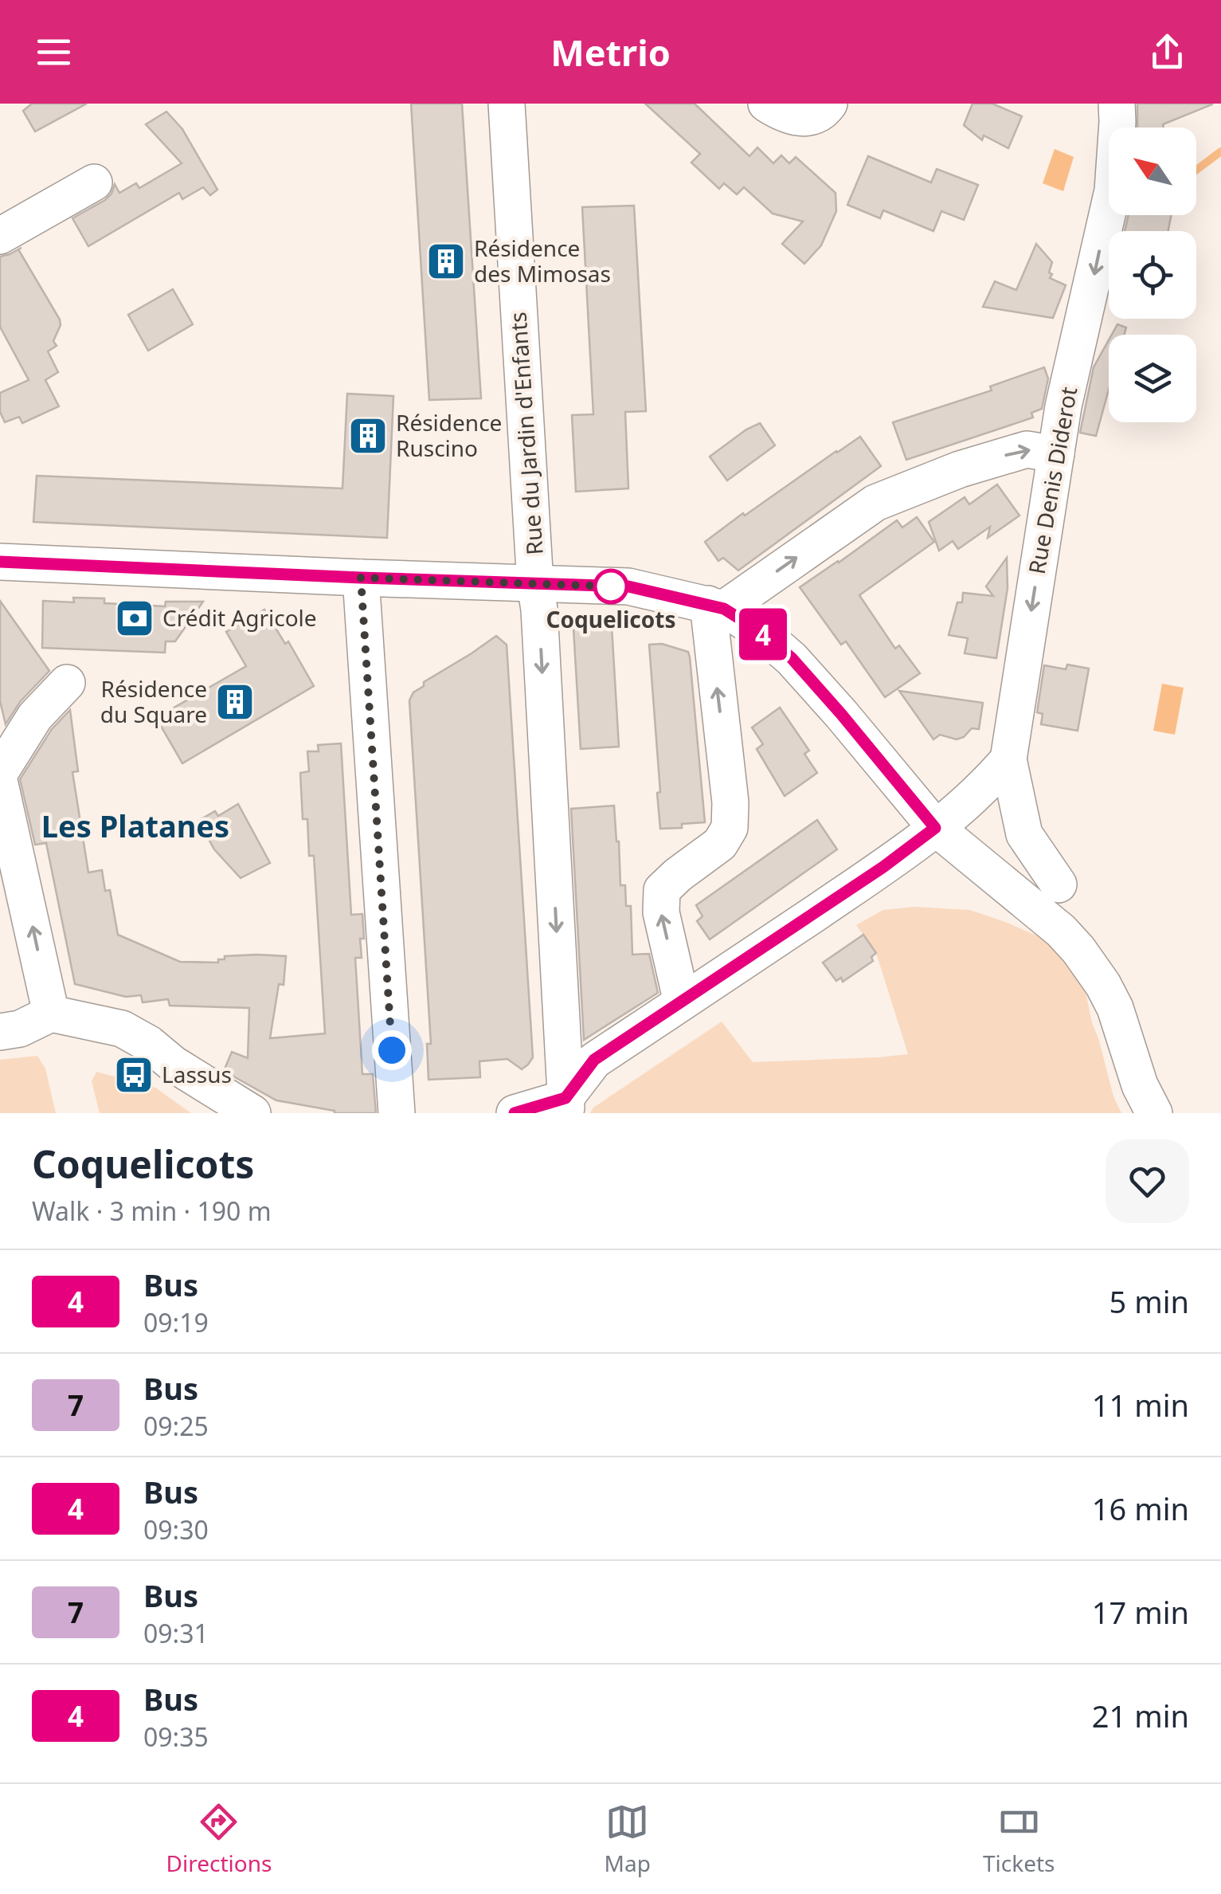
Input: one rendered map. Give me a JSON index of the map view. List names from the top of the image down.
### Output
{
  "streets": {
    "street": ["Rue du Jardin d'Enfants", "Rue Denis Diderot"]
  },
  "one_way": ["Rue Denis Diderot"],
  "districts": ["Les Platanes"],
  "places": {
    "building": ["Résidence des Mimosas", "Résidence Ruscino", "Résidence du Square"],
    "other": ["Coquelicots"],
    "bank": ["Crédit Agricole"],
    "bus stop": ["Lassus"]
  },
  "lines": ["bus line 4"],
  "north": "top left",
  "page": {
    "header": "Metrio",
    "on_map": "4",
    "heading": ["Coquelicots", "Walk · 3 min · 190 m"],
    "list": [
      {
        "mark": "4",
        "name": "Bus",
        "note": "09:19",
        "value": "5 min"
      },
      {
        "mark": "7",
        "name": "Bus",
        "note": "09:25",
        "value": "11 min"
      },
      {
        "mark": "4",
        "name": "Bus",
        "note": "09:30",
        "value": "16 min"
      },
      {
        "mark": "7",
        "name": "Bus",
        "note": "09:31",
        "value": "17 min"
      },
      {
        "mark": "4",
        "name": "Bus",
        "note": "09:35",
        "value": "21 min"
      }
    ],
    "tabs": ["Directions", "Map", "Tickets"]
  }
}
